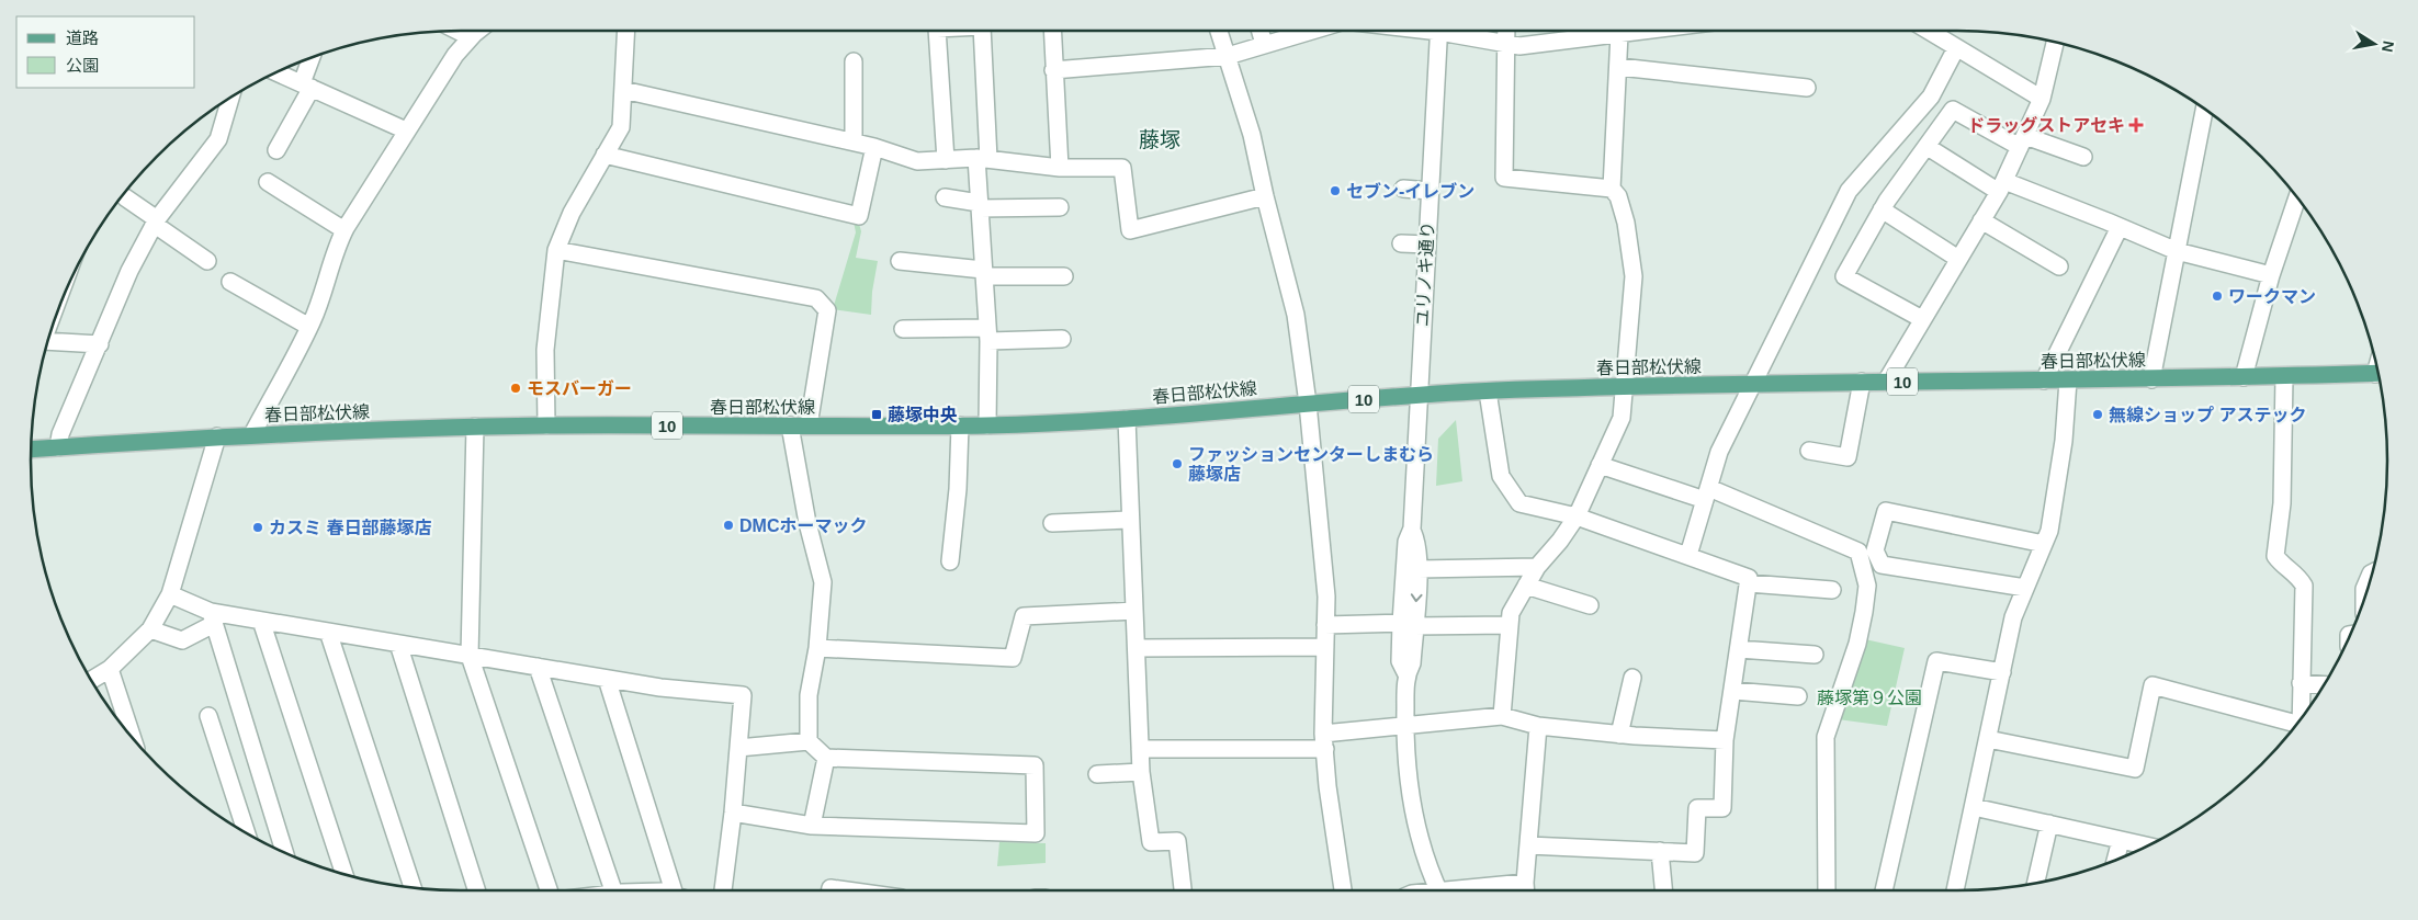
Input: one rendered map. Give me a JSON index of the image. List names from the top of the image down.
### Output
{
  "streets": {
    "main road": ["春日部松伏線", "10"],
    "street": ["ユリノキ通り"]
  },
  "crossings": [
    ["ユリノキ通り", "春日部松伏線"]
  ],
  "districts": ["藤塚"],
  "parks": ["藤塚第９公園"],
  "places": {
    "health": ["ドラッグストアセキ"],
    "other": [
      "セブン-イレブン",
      "ワークマン",
      "モスバーガー",
      "無線ショップ アステック",
      "ファッションセンターしまむら 藤塚店",
      "DMCホーマック",
      "カスミ 春日部藤塚店"
    ],
    "transit": ["藤塚中央"]
  },
  "legend": ["道路", "公園"],
  "north": "right"
}
